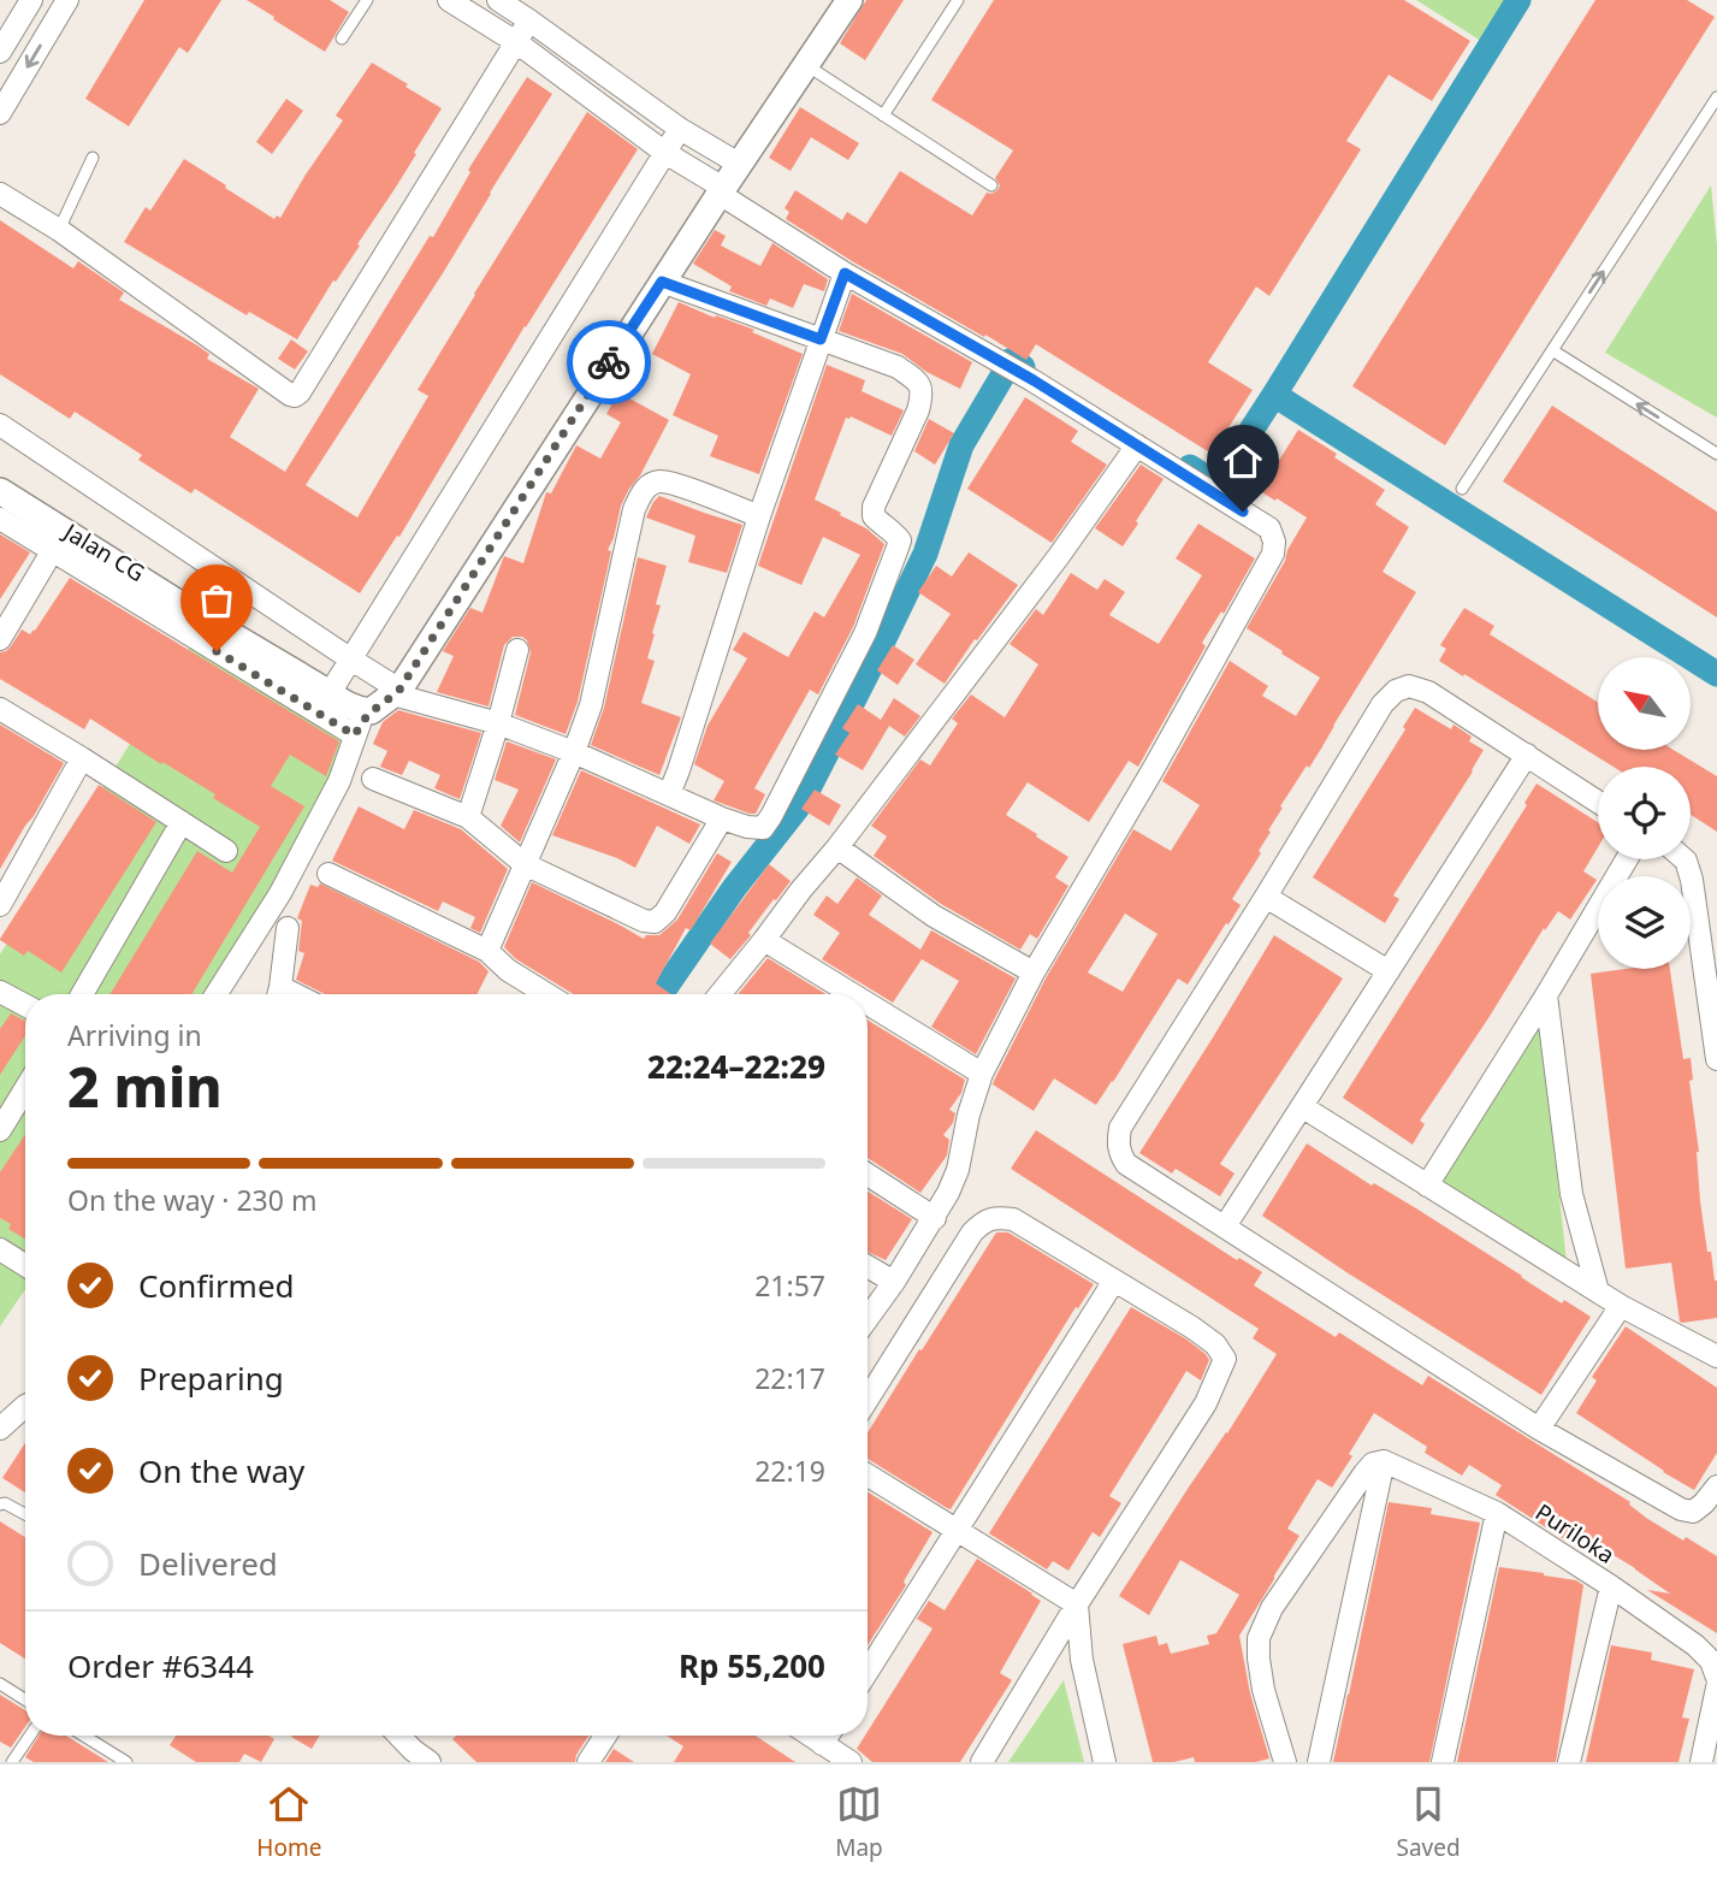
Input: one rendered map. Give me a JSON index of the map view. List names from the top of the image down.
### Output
{
  "streets": {
    "street": ["Jalan CG", "Puriloka"]
  },
  "north": "top left",
  "page": {
    "heading": ["2 min", "Arriving in", "22:24–22:29"],
    "panel": ["Order #6344", "Rp 55,200"],
    "bar": "On the way · 230 m",
    "list": [
      ["Confirmed", "21:57"],
      ["Preparing", "22:17"],
      ["On the way", "22:19"],
      "Delivered"
    ],
    "tabs": ["Home", "Map", "Saved"]
  }
}
